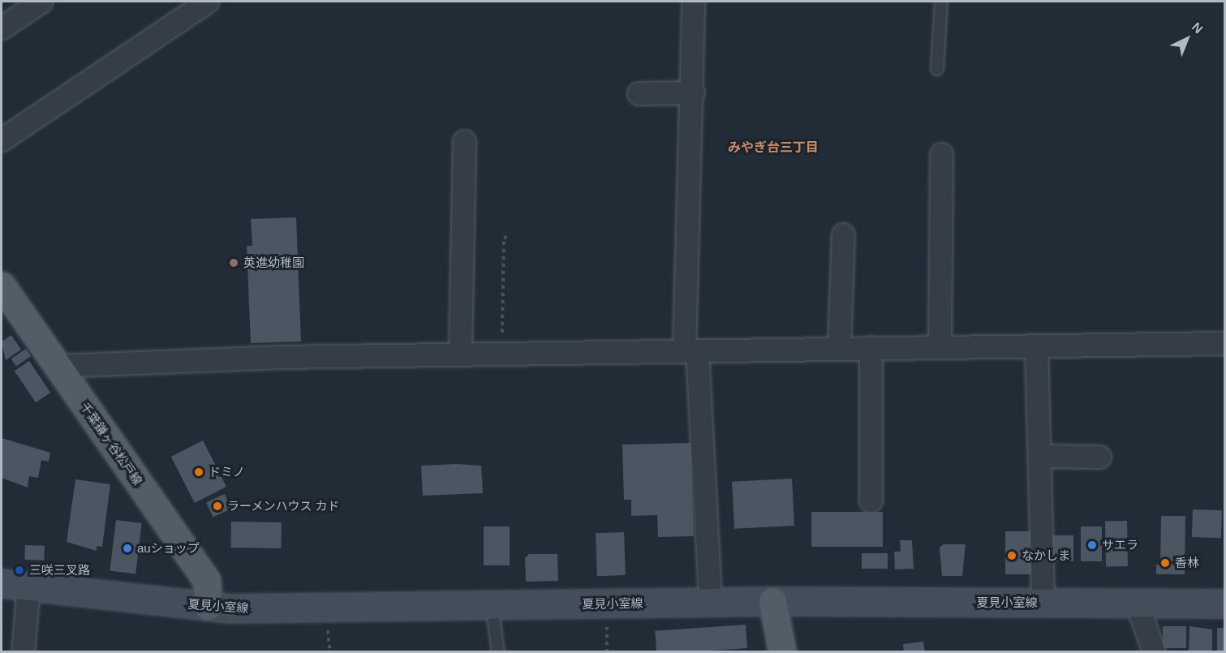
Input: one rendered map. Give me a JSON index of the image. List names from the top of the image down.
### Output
{
  "streets": {
    "main road": ["千葉鎌ヶ谷松戸線", "夏見小室線"]
  },
  "crossings": [
    ["千葉鎌ヶ谷松戸線", "夏見小室線"]
  ],
  "districts": ["みやぎ台三丁目"],
  "places": [
    "英進幼稚園",
    "ドミノ",
    "ラーメンハウス カド",
    "サエラ",
    "auショップ",
    "なかしま",
    "香林",
    "三咲三叉路"
  ],
  "north": "top right"
}
